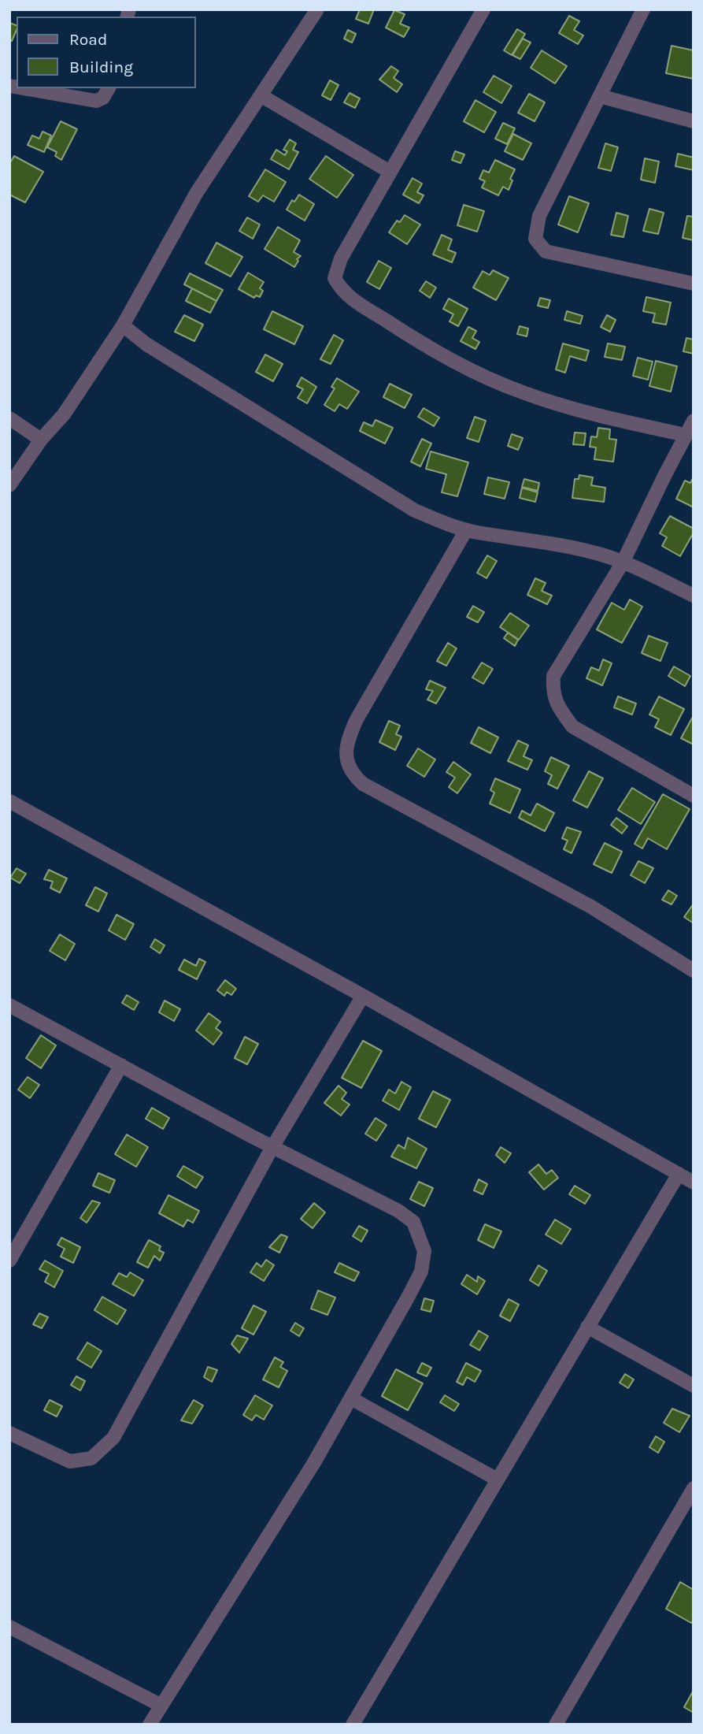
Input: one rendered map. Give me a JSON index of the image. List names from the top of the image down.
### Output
{
  "legend": ["Road", "Building"]
}
